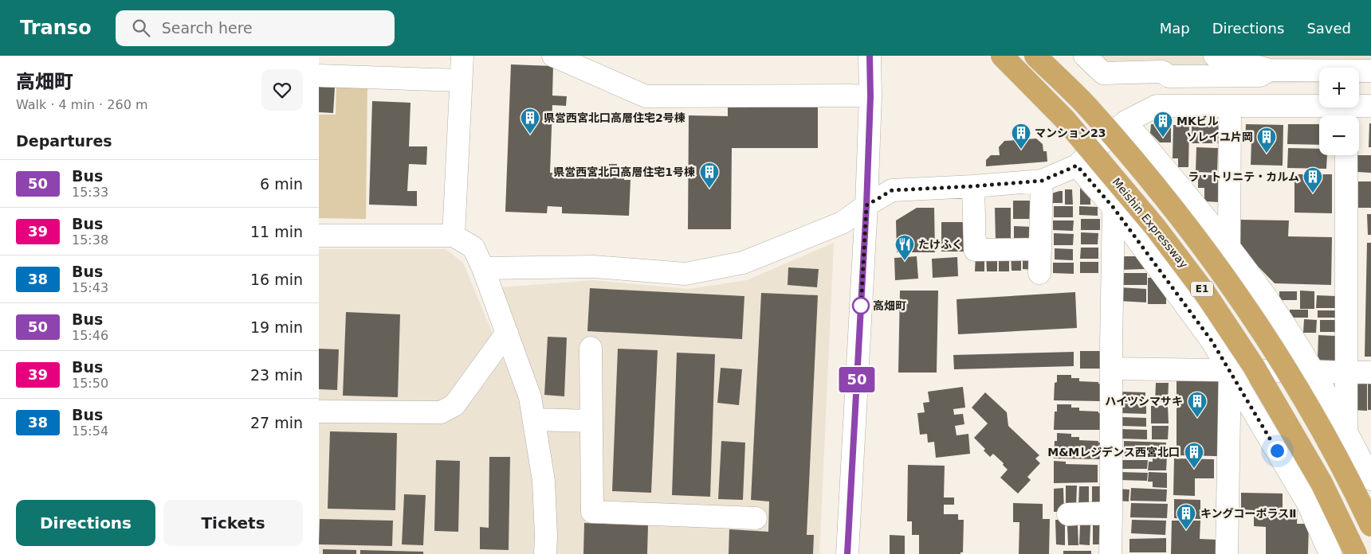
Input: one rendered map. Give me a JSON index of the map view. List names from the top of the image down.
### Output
{
  "streets": {
    "highway": ["Meishin Expressway", "E1"]
  },
  "places": {
    "building": [
      "県営西宮北口高層住宅2号棟",
      "MKビル",
      "マンション23",
      "ソレイユ片岡",
      "県営西宮北口高層住宅1号棟",
      "ラ・トリニテ・カルム",
      "ハイツシマサキ",
      "M&Mレジデンス西宮北口",
      "キングコーポラスⅡ"
    ],
    "restaurant": ["たけふく"],
    "other": ["高畑町"]
  },
  "lines": ["bus line 50"],
  "page": {
    "header": "Transo",
    "search": "Search here",
    "nav": ["Map", "Directions", "Saved"],
    "heading": [
      ["高畑町", "Walk · 4 min · 260 m"],
      "Departures"
    ],
    "on_map": "50",
    "map_buttons": ["+", "−"],
    "list": [
      {
        "mark": "50",
        "name": "Bus",
        "note": "15:33",
        "value": "6 min"
      },
      {
        "mark": "39",
        "name": "Bus",
        "note": "15:38",
        "value": "11 min"
      },
      {
        "mark": "38",
        "name": "Bus",
        "note": "15:43",
        "value": "16 min"
      },
      {
        "mark": "50",
        "name": "Bus",
        "note": "15:46",
        "value": "19 min"
      },
      {
        "mark": "39",
        "name": "Bus",
        "note": "15:50",
        "value": "23 min"
      },
      {
        "mark": "38",
        "name": "Bus",
        "note": "15:54",
        "value": "27 min"
      }
    ],
    "buttons": ["Directions", "Tickets"]
  }
}
